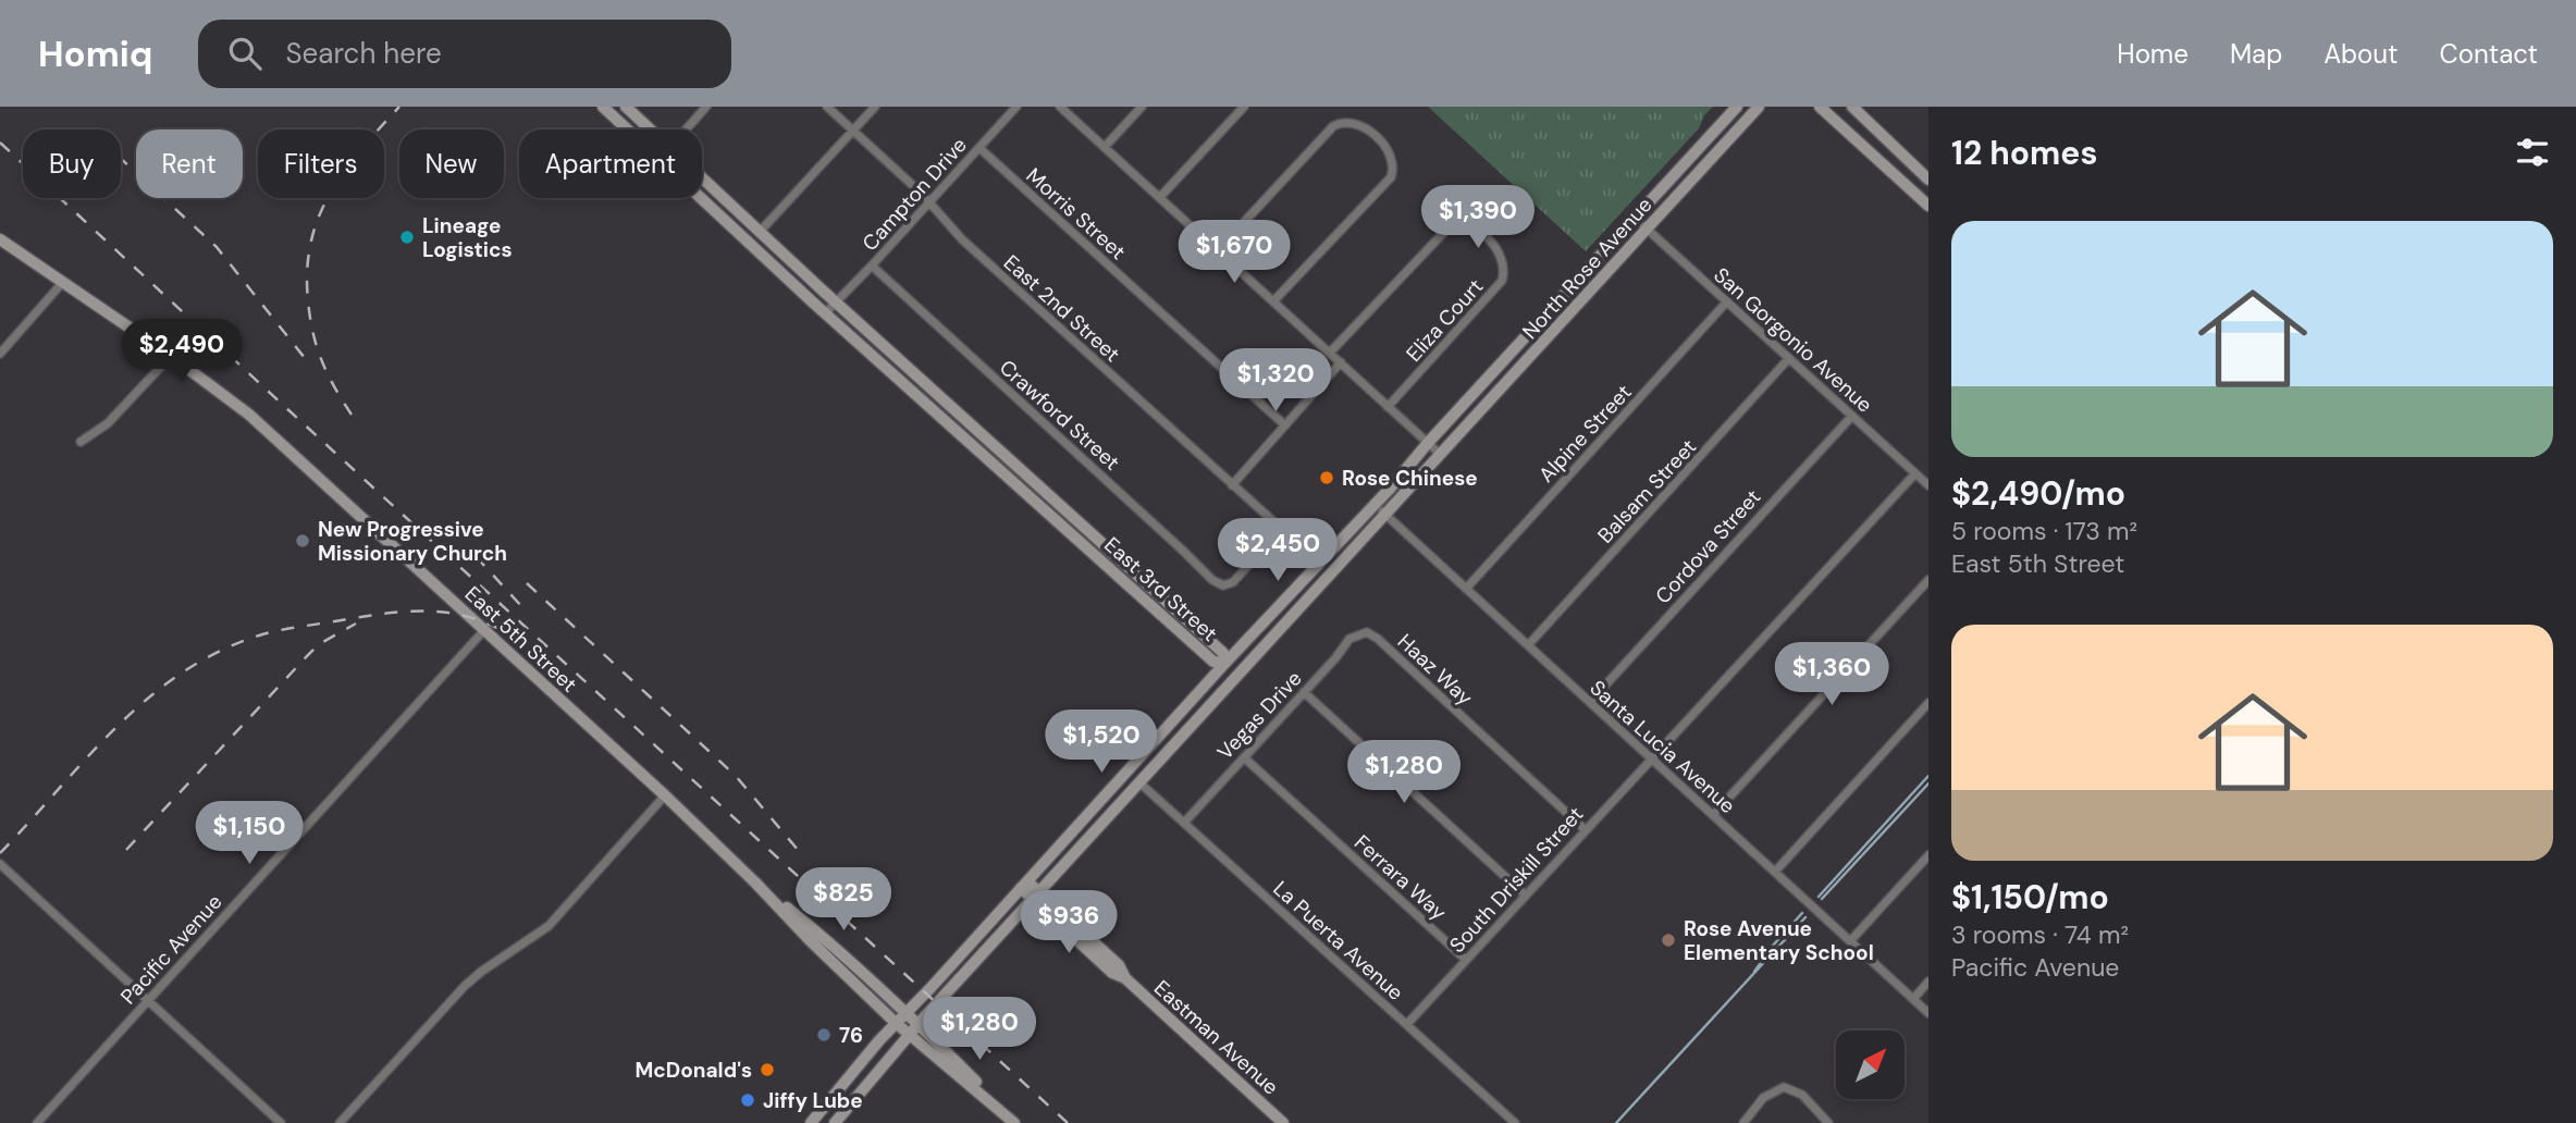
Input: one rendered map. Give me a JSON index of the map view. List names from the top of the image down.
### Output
{
  "streets": {
    "main road": [
      "North Rose Avenue",
      "East 3rd Street",
      "East 5th Street",
      "Eastman Avenue"
    ],
    "street": [
      "Campton Drive",
      "Morris Street",
      "East 2nd Street",
      "Eliza Court",
      "San Gorgonio Avenue",
      "Crawford Street",
      "Alpine Street",
      "Balsam Street",
      "Cordova Street",
      "Haaz Way",
      "Vegas Drive",
      "Santa Lucia Avenue",
      "Ferrara Way",
      "South Driskill Street",
      "La Puerta Avenue",
      "Pacific Avenue"
    ]
  },
  "crossings": [
    ["Campton Drive", "Morris Street"],
    ["Campton Drive", "East 2nd Street"],
    ["Campton Drive", "Crawford Street"],
    ["Campton Drive", "East 3rd Street"],
    ["North Rose Avenue", "San Gorgonio Avenue"],
    ["North Rose Avenue", "Santa Lucia Avenue"],
    ["East 2nd Street", "Crawford Street"],
    ["San Gorgonio Avenue", "Alpine Street"],
    ["San Gorgonio Avenue", "Balsam Street"],
    ["San Gorgonio Avenue", "Cordova Street"],
    ["San Gorgonio Avenue", "South Driskill Street"],
    ["Alpine Street", "Santa Lucia Avenue"],
    ["Balsam Street", "Santa Lucia Avenue"],
    ["Cordova Street", "Santa Lucia Avenue"],
    ["East 5th Street", "Pacific Avenue"],
    ["Haaz Way", "Vegas Drive"],
    ["Haaz Way", "South Driskill Street"],
    ["Vegas Drive", "Ferrara Way"],
    ["Vegas Drive", "La Puerta Avenue"],
    ["Santa Lucia Avenue", "South Driskill Street"],
    ["Ferrara Way", "South Driskill Street"],
    ["South Driskill Street", "La Puerta Avenue"]
  ],
  "places": [
    "Lineage Logistics",
    "Rose Chinese",
    "New Progressive Missionary Church",
    "Rose Avenue Elementary School",
    "76",
    "McDonald's",
    "Jiffy Lube"
  ],
  "north": "top right",
  "page": {
    "header": "Homiq",
    "search": "Search here",
    "nav": [
      "Home",
      "Map",
      "About",
      "Contact"
    ],
    "heading": "12 homes",
    "chip": [
      "Buy",
      "Rent",
      "Filters",
      "New",
      "Apartment"
    ],
    "price": [
      "$1,390",
      "$1,670",
      "$2,490",
      "$1,320",
      "$2,450",
      "$1,360",
      "$1,520",
      "$1,280",
      "$1,150",
      "$825",
      "$936",
      "$1,280"
    ],
    "list": [
      {
        "name": "$2,490/mo",
        "note": "5 rooms · 173 m² · East 5th Street"
      },
      {
        "name": "$1,150/mo",
        "note": "3 rooms · 74 m² · Pacific Avenue"
      }
    ]
  }
}
